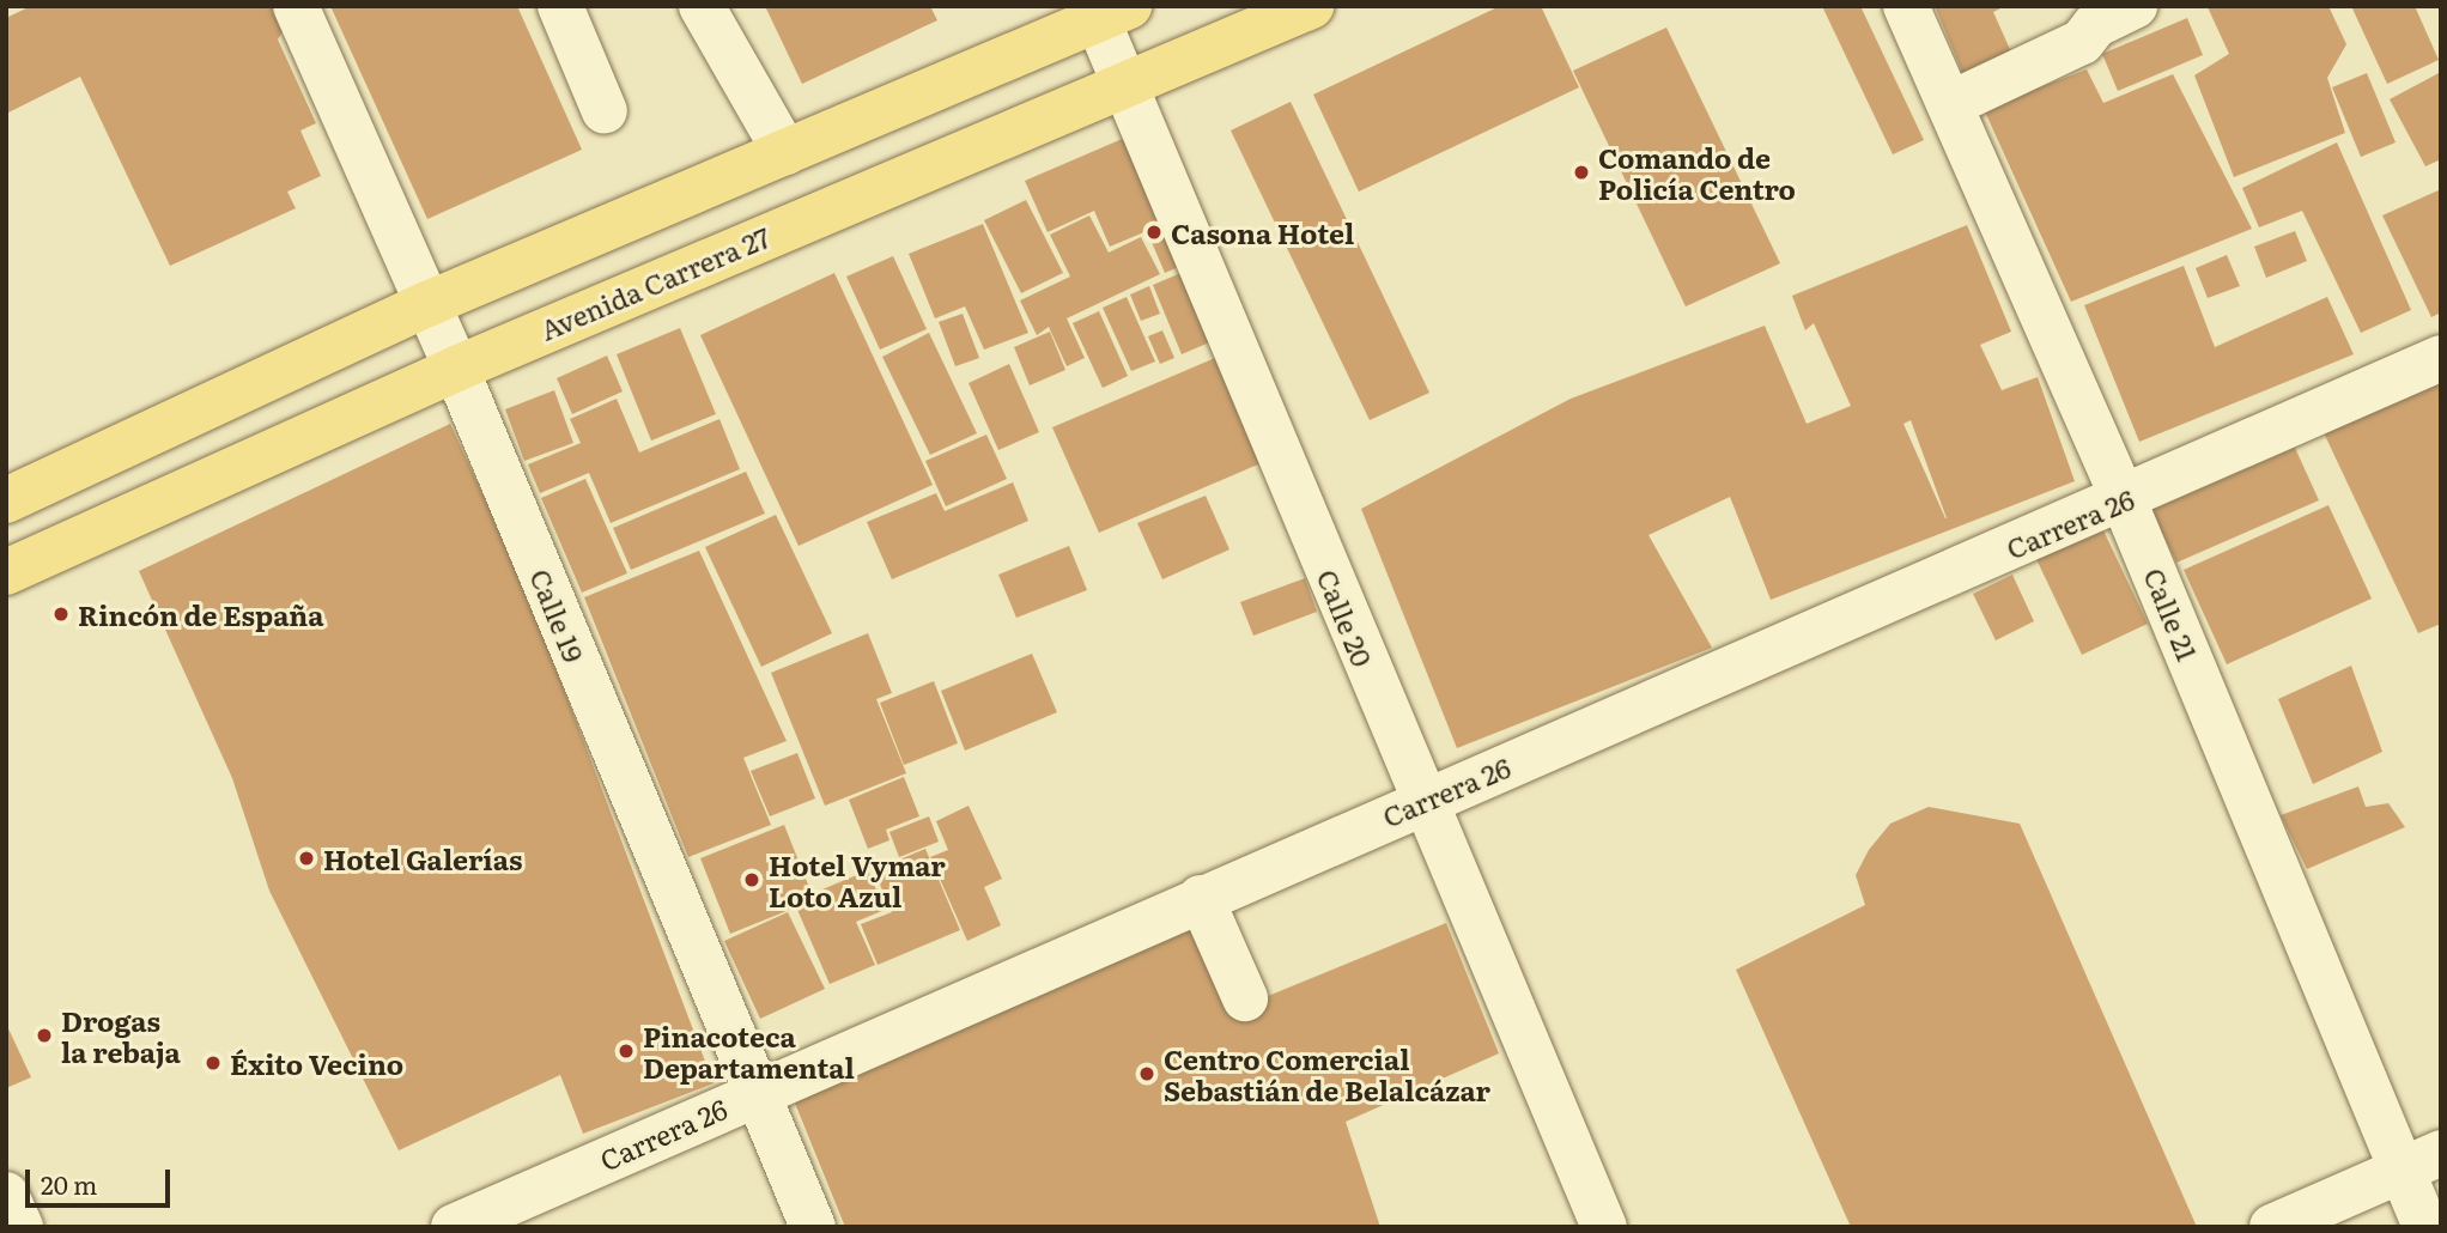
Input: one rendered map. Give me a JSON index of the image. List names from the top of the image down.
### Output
{
  "streets": {
    "main road": ["Avenida Carrera 27"],
    "street": [
      "Carrera 26",
      "Calle 21",
      "Calle 19",
      "Calle 20"
    ]
  },
  "crossings": [
    ["Avenida Carrera 27", "Calle 19"],
    ["Avenida Carrera 27", "Calle 20"],
    ["Carrera 26", "Calle 21"],
    ["Carrera 26", "Calle 19"],
    ["Carrera 26", "Calle 20"]
  ],
  "places": [
    "Comando de Policía Centro",
    "Casona Hotel",
    "Rincón de España",
    "Hotel Galerías",
    "Hotel Vymar Loto Azul",
    "Drogas la rebaja",
    "Pinacoteca Departamental",
    "Éxito Vecino",
    "Centro Comercial Sebastián de Belalcázar"
  ],
  "scale_bar": "20 m"
}
